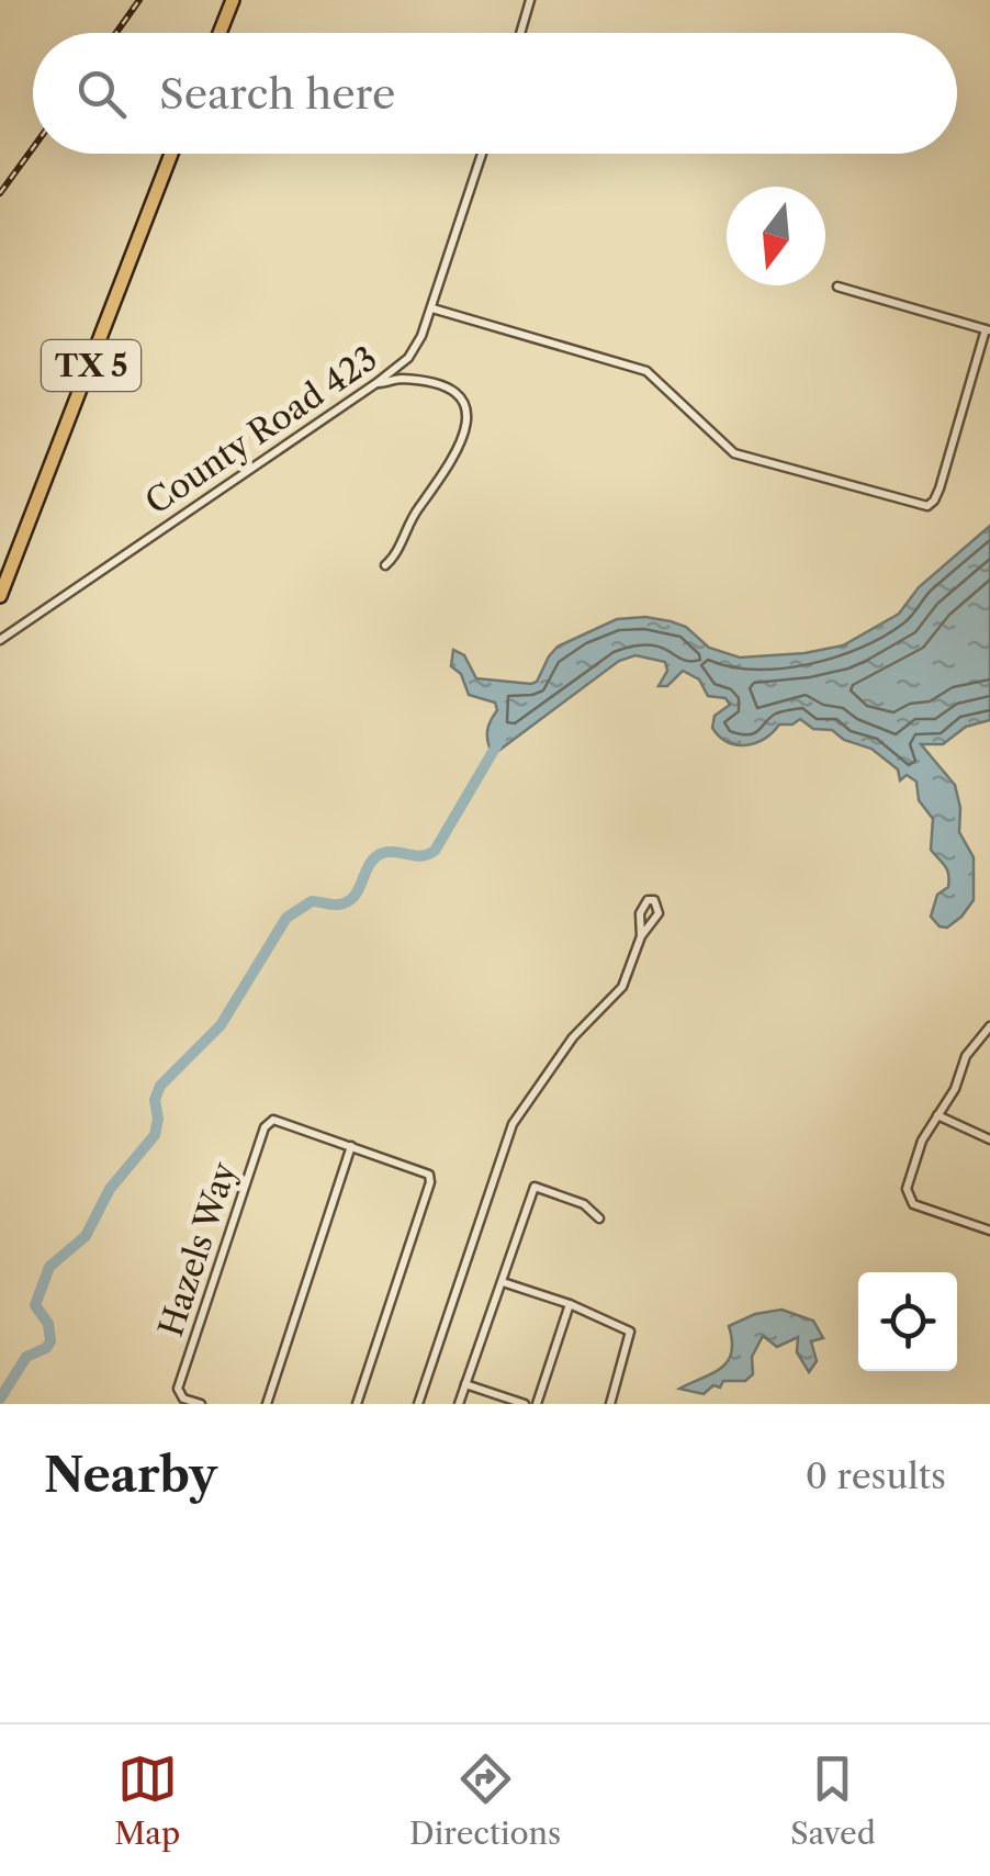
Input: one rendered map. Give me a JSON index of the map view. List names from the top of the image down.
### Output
{
  "streets": {
    "main road": ["TX 5"],
    "street": ["County Road 423", "Hazels Way"]
  },
  "north": "bottom",
  "page": {
    "search": "Search here",
    "heading": ["Nearby", "0 results"],
    "nav": ["Map", "Directions", "Saved"]
  }
}
